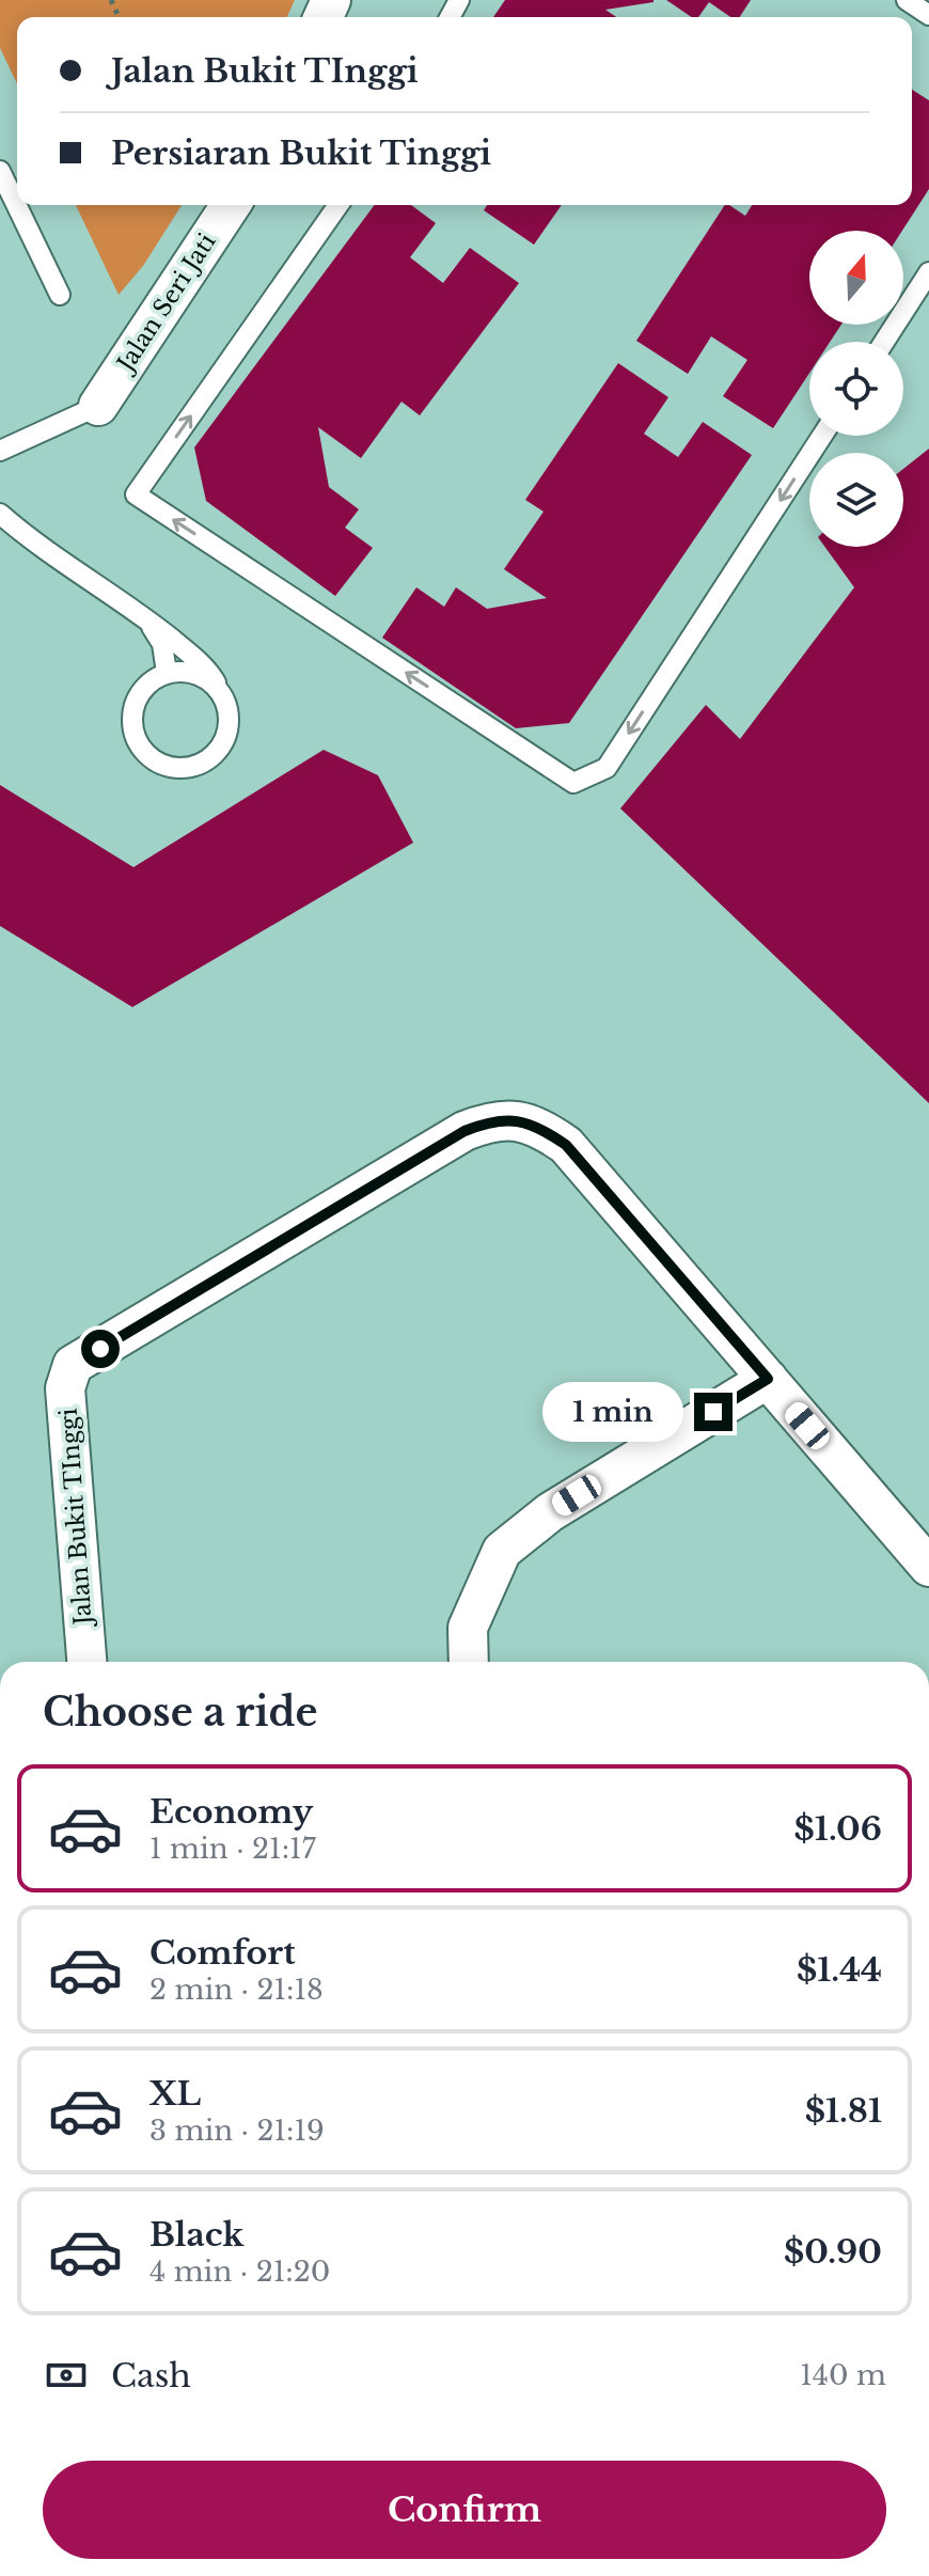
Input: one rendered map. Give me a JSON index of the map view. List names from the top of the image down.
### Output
{
  "streets": {
    "street": ["Jalan Seri Jati", "Jalan Bukit TInggi"]
  },
  "north": "top",
  "page": {
    "banner": ["Jalan Bukit TInggi", "Persiaran Bukit Tinggi"],
    "bubble": "1 min",
    "heading": "Choose a ride",
    "list": [
      {
        "name": "Economy",
        "note": "1 min · 21:17",
        "value": "$1.06"
      },
      {
        "name": "Comfort",
        "note": "2 min · 21:18",
        "value": "$1.44"
      },
      {
        "name": "XL",
        "note": "3 min · 21:19",
        "value": "$1.81"
      },
      {
        "name": "Black",
        "note": "4 min · 21:20",
        "value": "$0.90"
      }
    ],
    "pay": ["Cash", "140 m"],
    "buttons": "Confirm"
  }
}
